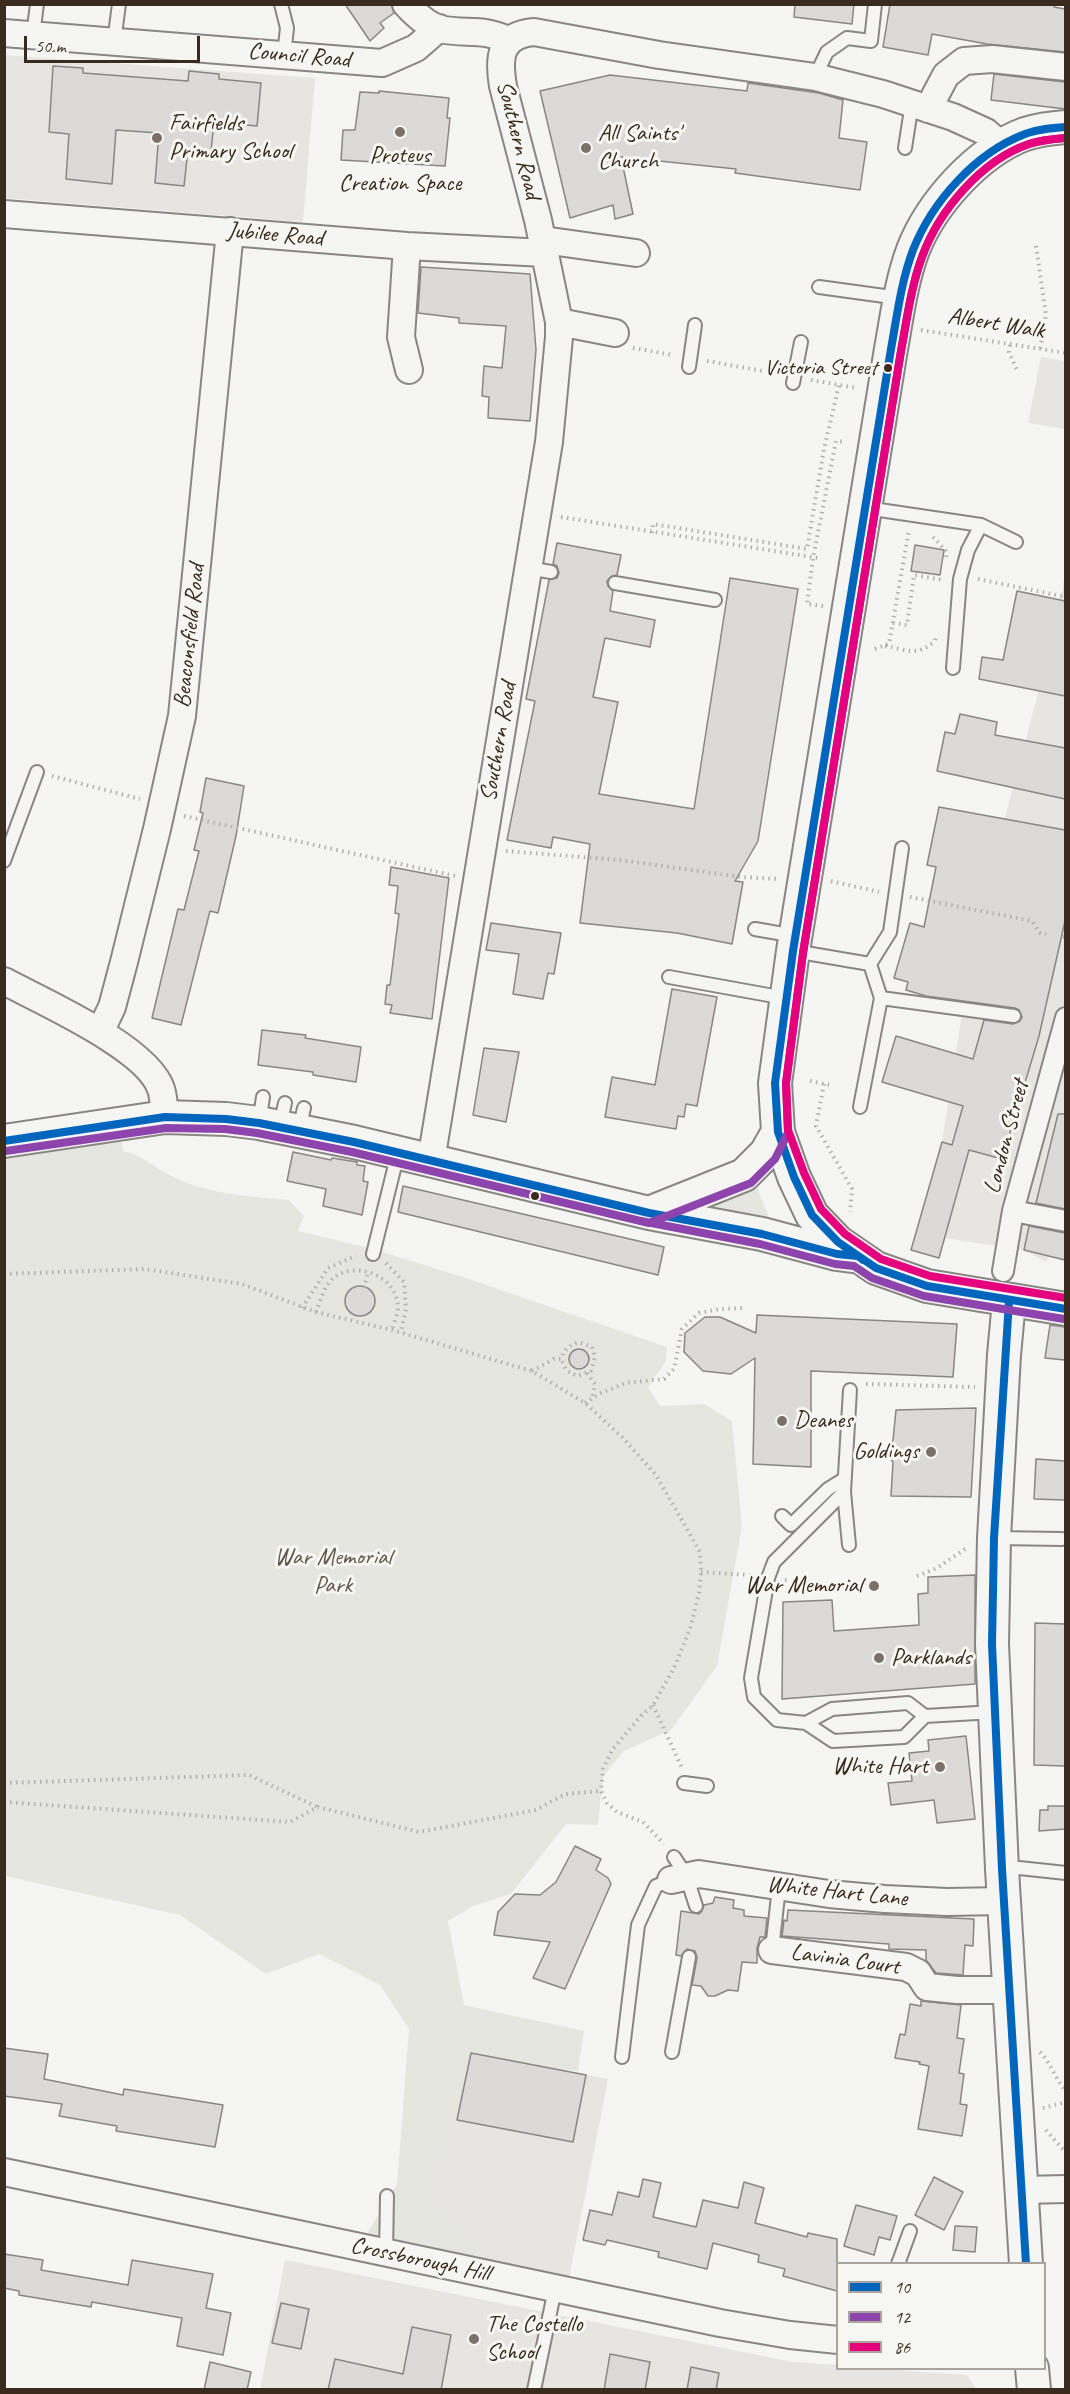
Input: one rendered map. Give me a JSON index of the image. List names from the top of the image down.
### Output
{
  "streets": {
    "street": [
      "Council Road",
      "Southern Road",
      "Jubilee Road",
      "Beaconsfield Road",
      "London Street",
      "White Hart Lane",
      "Lavinia Court",
      "Crossborough Hill"
    ],
    "path": ["Albert Walk"]
  },
  "crossings": [
    ["Southern Road", "Jubilee Road"],
    ["Jubilee Road", "Beaconsfield Road"],
    ["White Hart Lane", "Lavinia Court"]
  ],
  "parks": ["War Memorial Park"],
  "places": [
    "Proteus Creation Space",
    "Fairfields Primary School",
    "All Saints' Church",
    "Victoria Street",
    "Deanes",
    "Goldings",
    "War Memorial",
    "Parklands",
    "White Hart",
    "The Costello School"
  ],
  "lines": ["transit line 10", "transit line 12", "transit line 86"],
  "legend": ["10", "12", "86"],
  "scale_bar": "50 m"
}
